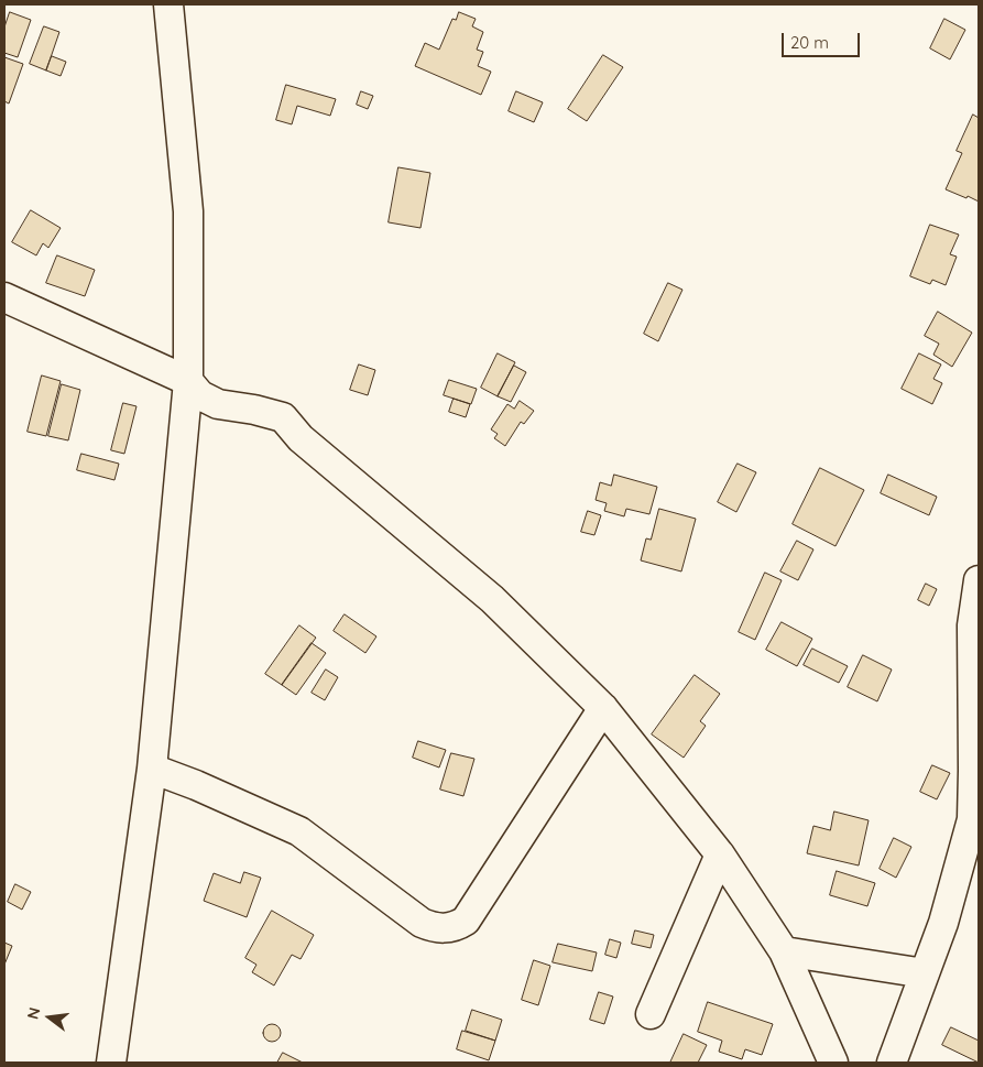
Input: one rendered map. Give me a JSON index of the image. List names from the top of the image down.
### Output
{
  "scale_bar": "20 m",
  "north": "left"
}
